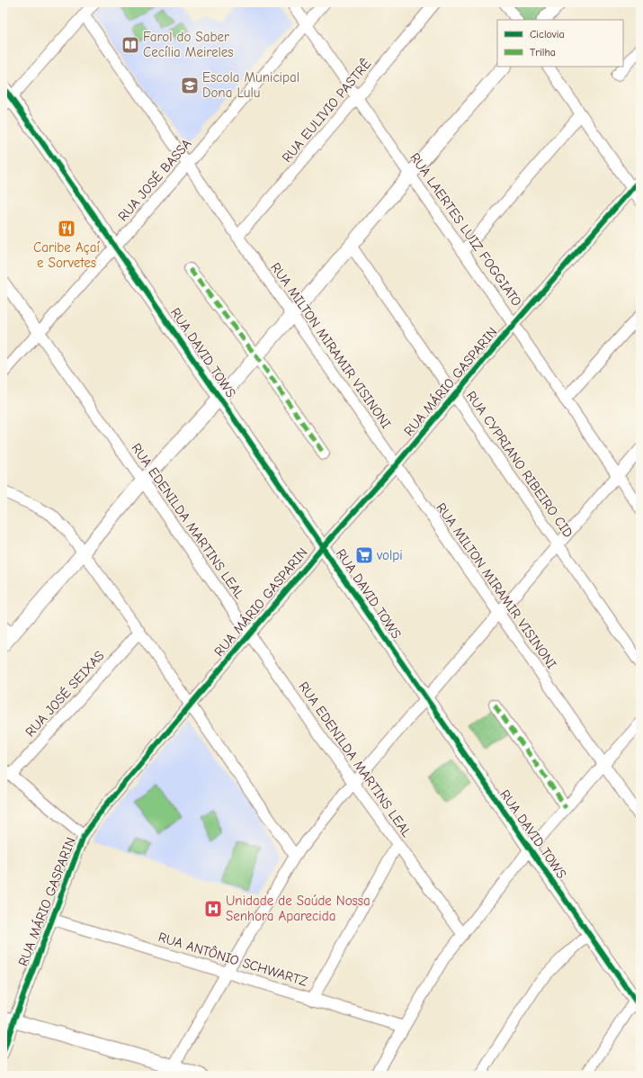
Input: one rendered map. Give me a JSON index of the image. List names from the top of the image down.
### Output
{
  "streets": {
    "street": [
      "RUA EULIVIO PASTRÊ",
      "RUA JOSÉ BASSA",
      "RUA LAERTES LUIZ FOGGIATO",
      "RUA MILTON MIRAMIR VISINONI",
      "RUA DAVID TOWS",
      "RUA MÁRIO GASPARIN",
      "RUA CYPRIANO RIBEIRO CID",
      "RUA EDENILDA MARTINS LEAL",
      "RUA JOSÉ SEIXAS",
      "RUA ANTÔNIO SCHWARTZ"
    ]
  },
  "crossings": [
    ["RUA EULIVIO PASTRÊ", "RUA LAERTES LUIZ FOGGIATO"],
    ["RUA EULIVIO PASTRÊ", "RUA MILTON MIRAMIR VISINONI"],
    ["RUA JOSÉ BASSA", "RUA LAERTES LUIZ FOGGIATO"],
    ["RUA JOSÉ BASSA", "RUA MILTON MIRAMIR VISINONI"],
    ["RUA JOSÉ BASSA", "RUA DAVID TOWS"],
    ["RUA JOSÉ BASSA", "RUA EDENILDA MARTINS LEAL"],
    ["RUA LAERTES LUIZ FOGGIATO", "RUA MÁRIO GASPARIN"],
    ["RUA MILTON MIRAMIR VISINONI", "RUA MÁRIO GASPARIN"],
    ["RUA DAVID TOWS", "RUA MÁRIO GASPARIN"],
    ["RUA MÁRIO GASPARIN", "RUA CYPRIANO RIBEIRO CID"],
    ["RUA MÁRIO GASPARIN", "RUA EDENILDA MARTINS LEAL"],
    ["RUA MÁRIO GASPARIN", "RUA ANTÔNIO SCHWARTZ"]
  ],
  "places": {
    "library": ["Farol do Saber Cecília Meireles"],
    "school or university": ["Escola Municipal Dona Lulu"],
    "restaurant": ["Caribe Açaí e Sorvetes"],
    "supermarket": ["volpi"],
    "hospital": ["Unidade de Saúde Nossa Senhora Aparecida"]
  },
  "legend": ["Ciclovia", "Trilha"]
}
